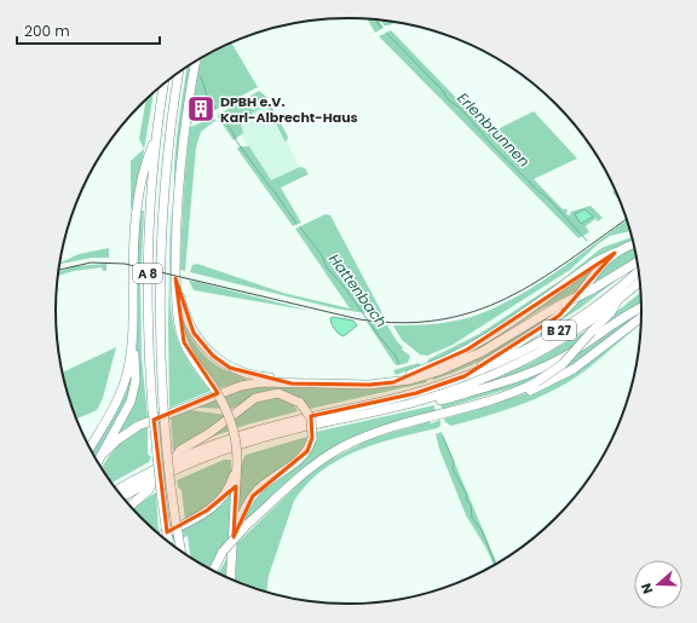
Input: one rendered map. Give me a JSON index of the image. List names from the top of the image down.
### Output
{
  "streets": {
    "highway": ["A 8", "B 27"]
  },
  "water": ["Erlenbrunnen", "Hattenbach"],
  "places": {
    "building": ["DPBH e.V. Karl-Albrecht-Haus"]
  },
  "scale_bar": "200 m",
  "north": "left"
}
